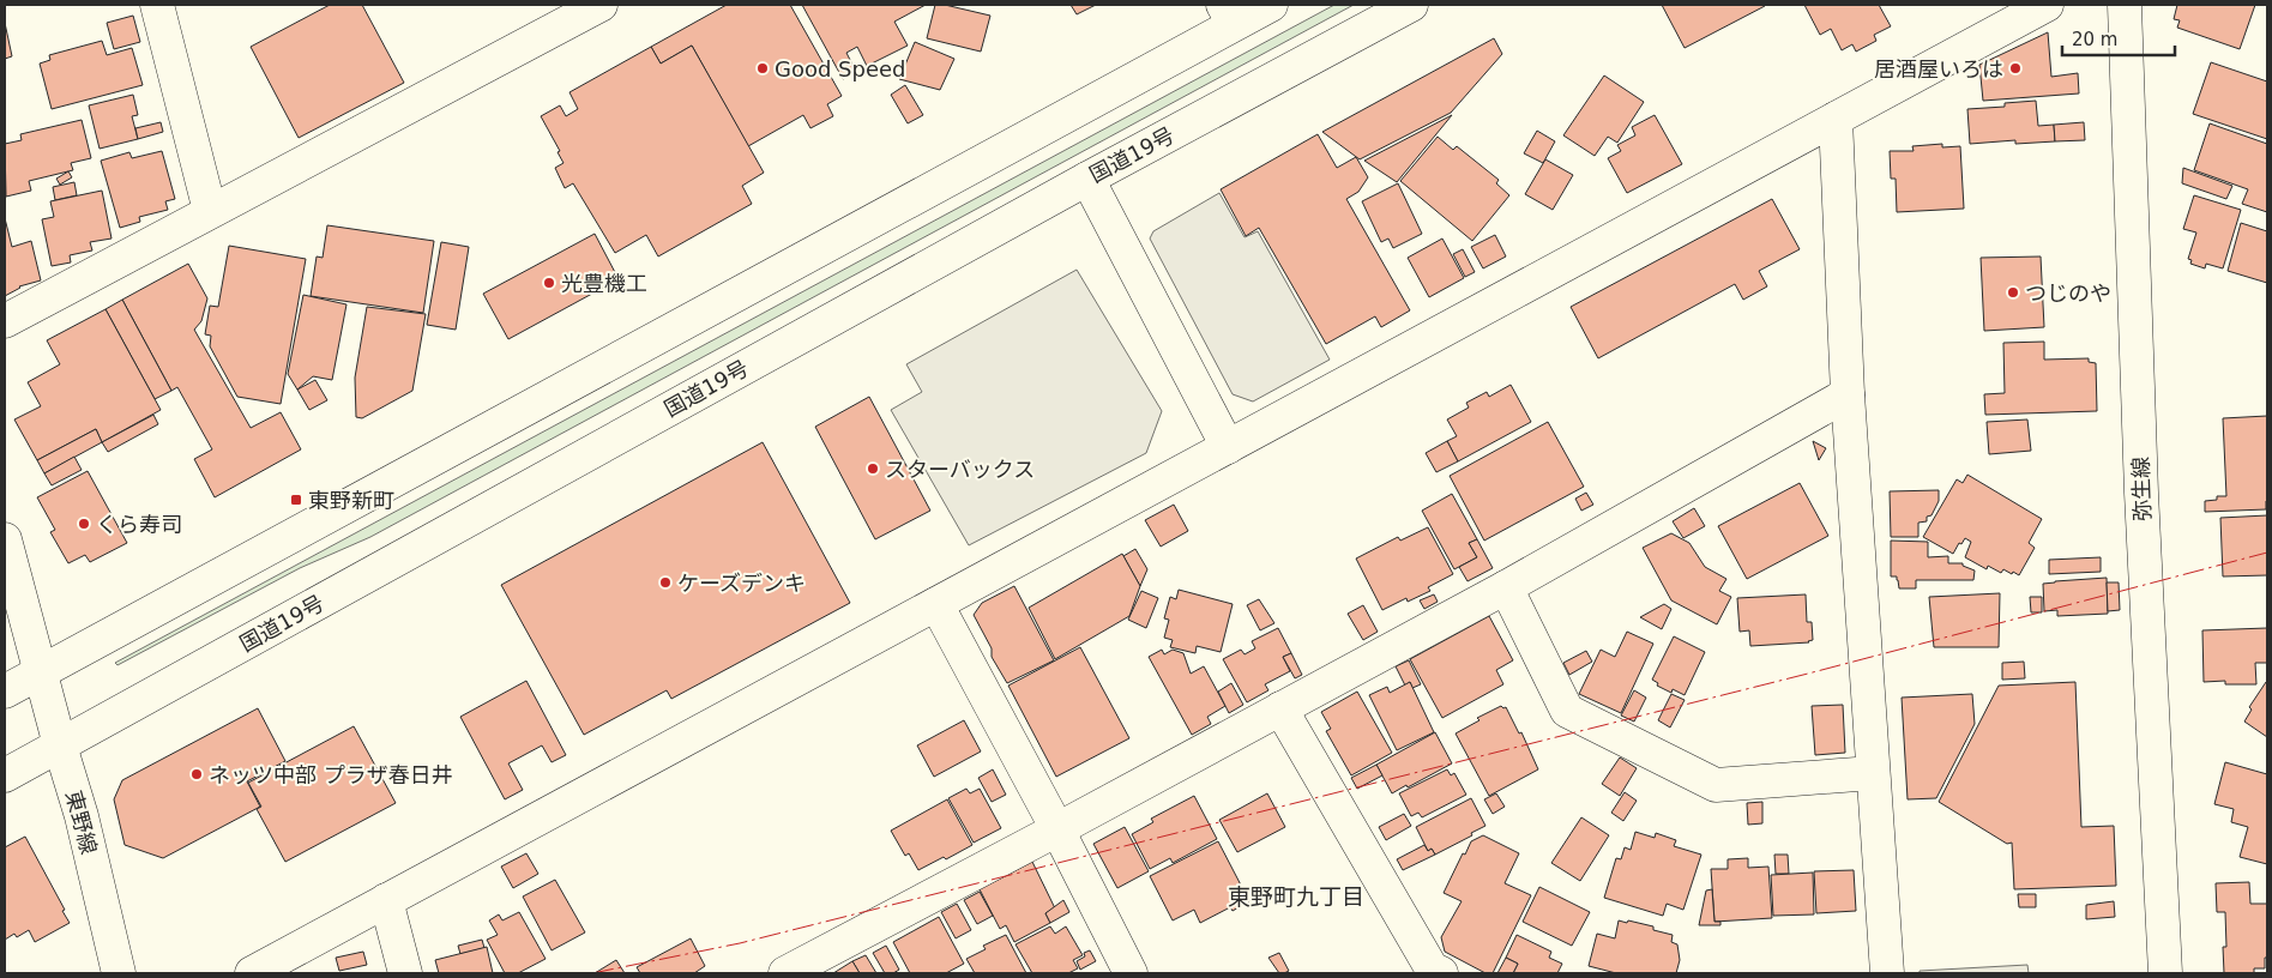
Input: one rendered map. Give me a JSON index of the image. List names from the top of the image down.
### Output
{
  "streets": {
    "main road": ["国道19号", "弥生線", "東野線"]
  },
  "crossings": [
    ["国道19号", "東野線"]
  ],
  "districts": ["東野町九丁目"],
  "places": {
    "other": [
      "Good Speed",
      "居酒屋いろは",
      "光豊機工",
      "つじのや",
      "スターバックス",
      "くら寿司",
      "ケーズデンキ",
      "ネッツ中部 プラザ春日井"
    ],
    "transit": ["東野新町"]
  },
  "scale_bar": "20 m"
}
